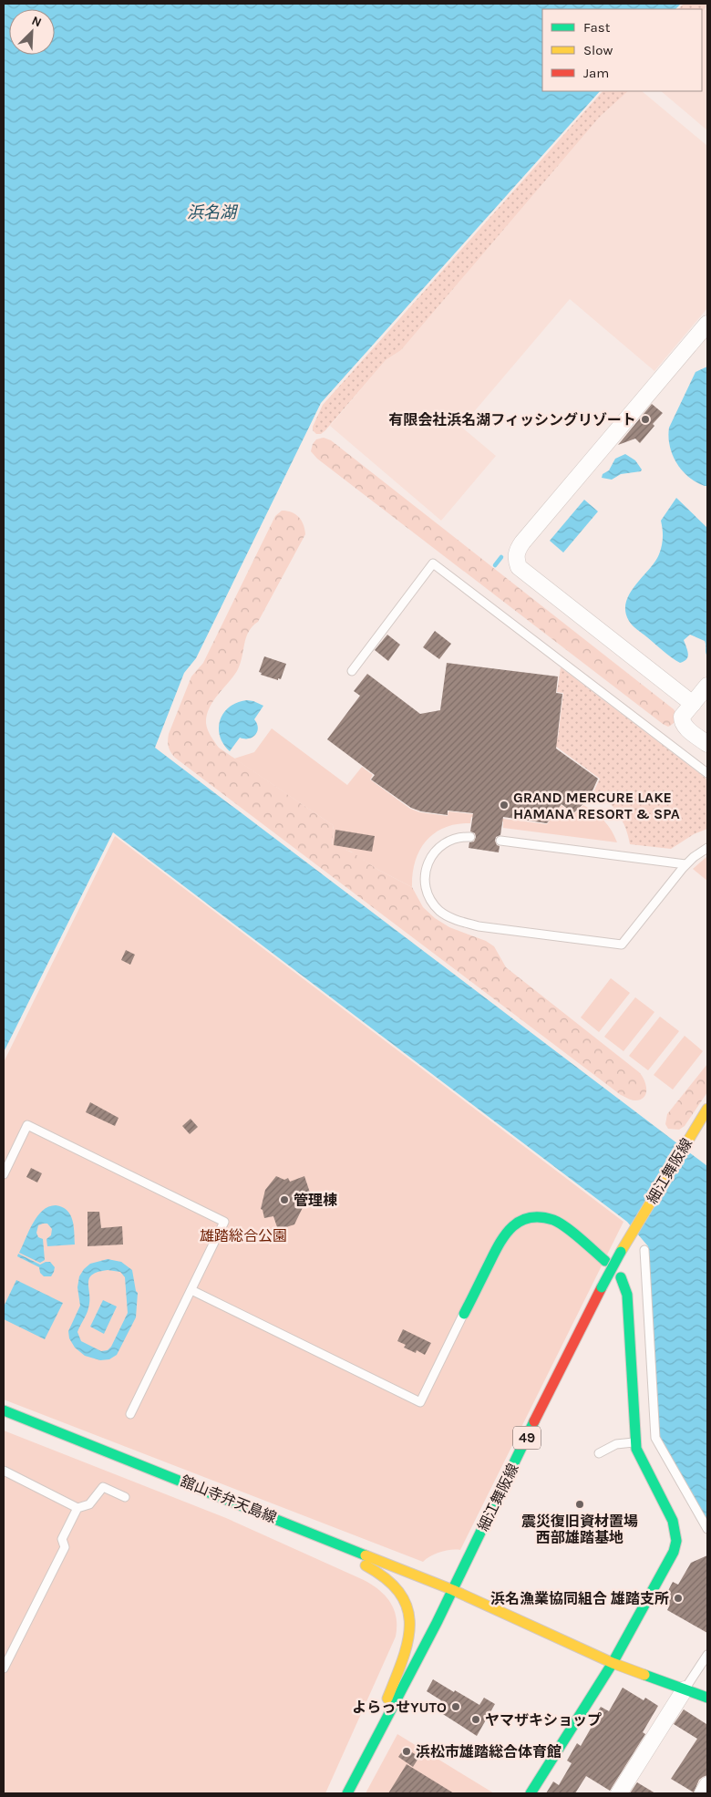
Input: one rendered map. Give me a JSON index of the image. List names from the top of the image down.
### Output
{
  "streets": {
    "main road": ["細江舞阪線", "49", "舘山寺弁天島線"]
  },
  "crossings": [
    ["細江舞阪線", "舘山寺弁天島線"]
  ],
  "water": ["浜名湖"],
  "parks": ["雄踏総合公園"],
  "places": [
    "有限会社浜名湖フィッシングリゾート",
    "GRAND MERCURE LAKE HAMANA RESORT & SPA",
    "管理棟",
    "震災復旧資材置場 西部雄踏基地",
    "浜名漁業協同組合 雄踏支所",
    "よらっせYUTO",
    "ヤマザキショップ",
    "浜松市雄踏総合体育館"
  ],
  "legend": ["Fast", "Slow", "Jam"],
  "north": "top right"
}
